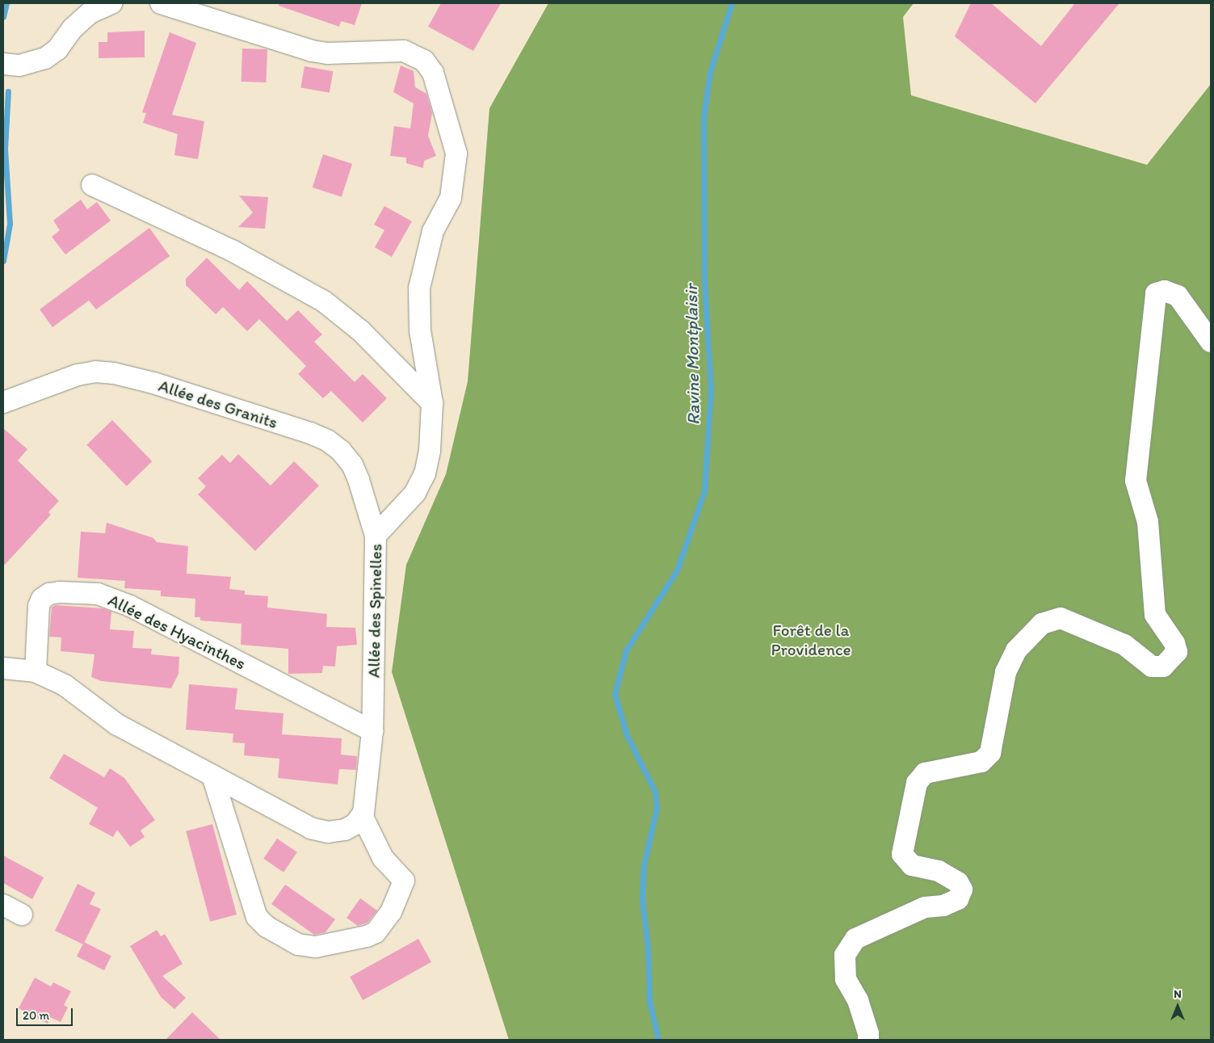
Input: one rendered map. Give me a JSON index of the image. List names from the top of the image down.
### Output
{
  "streets": {
    "street": ["Allée des Granits", "Allée des Spinelles", "Allée des Hyacinthes"]
  },
  "crossings": [
    ["Allée des Granits", "Allée des Spinelles"],
    ["Allée des Spinelles", "Allée des Hyacinthes"]
  ],
  "water": ["Ravine Montplaisir"],
  "parks": ["Forêt de la Providence"],
  "scale_bar": "20 m",
  "north": "top"
}
